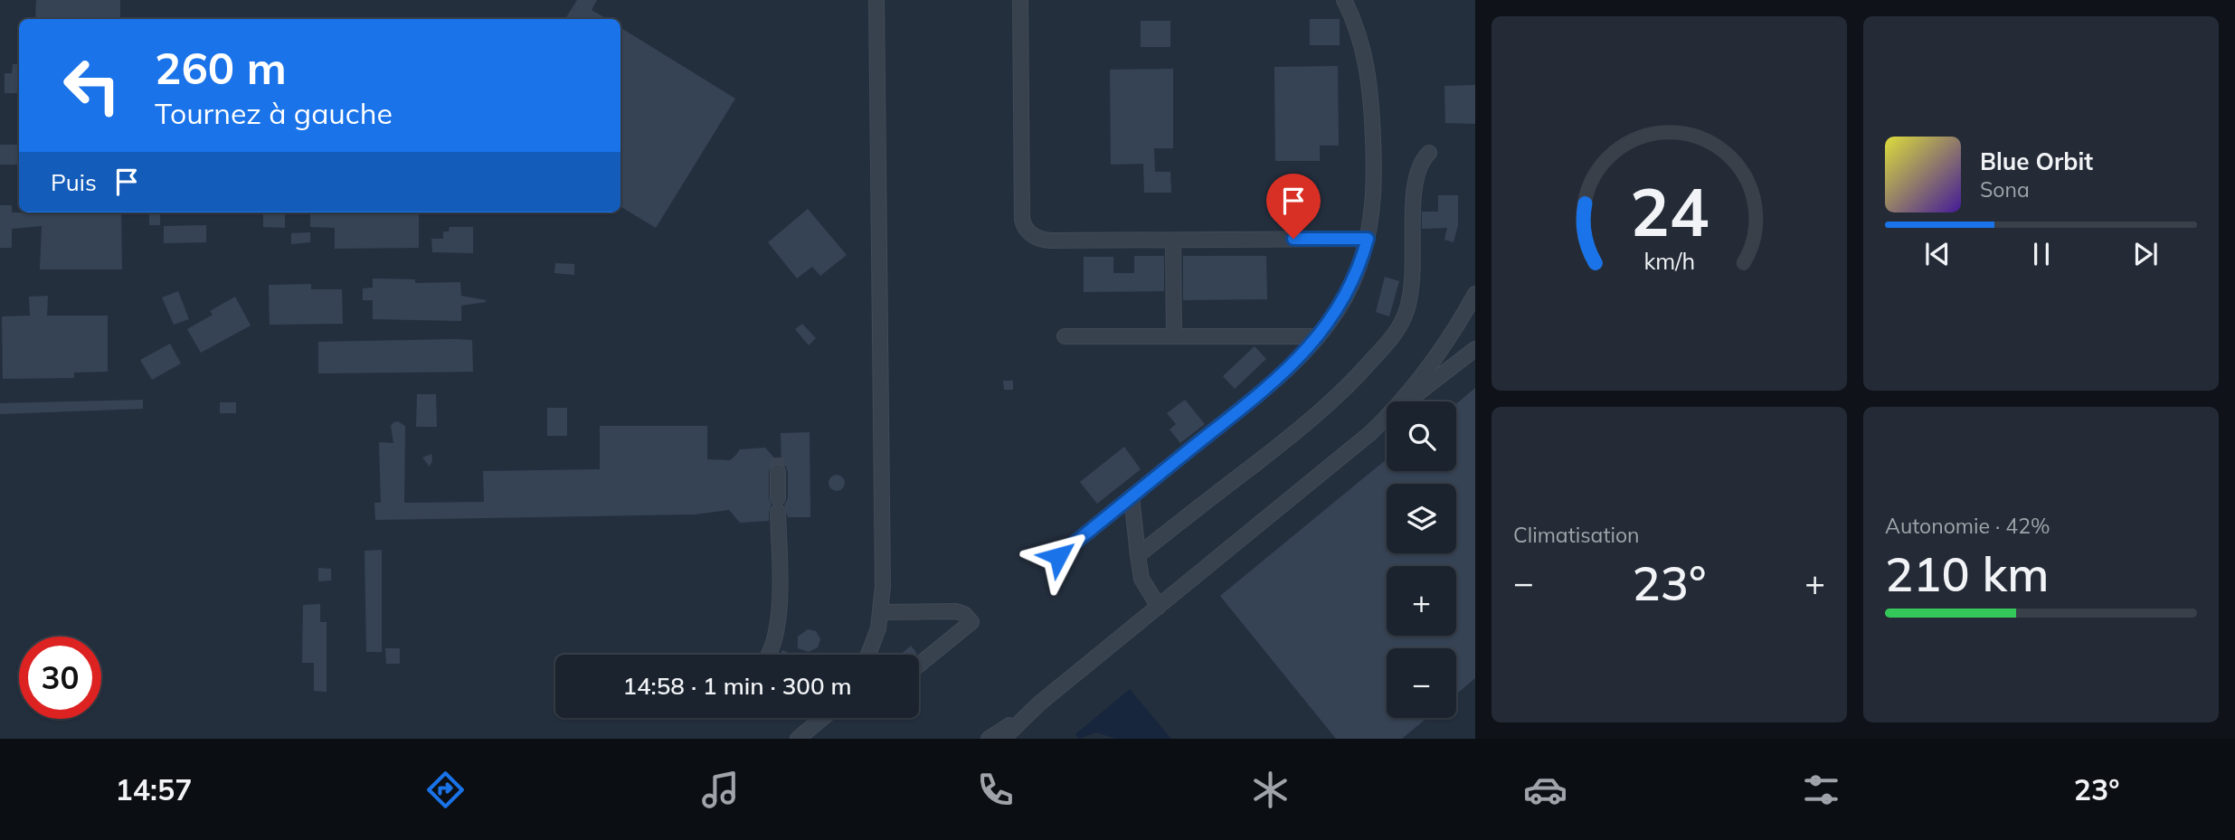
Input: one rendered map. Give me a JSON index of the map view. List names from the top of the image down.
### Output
{
  "page": {
    "turn": ["260 m", "Tournez à gauche"],
    "song": ["Blue Orbit", "Sona"],
    "then": "Puis",
    "map_buttons": ["+", "−"],
    "tile": [
      "Climatisation",
      ["Autonomie · 42%", "210 km"]
    ],
    "heat": ["−", "23°", "+"],
    "limit": "30",
    "trip": "14:58 · 1 min · 300 m",
    "tabs": ["14:57", "23°"],
    "gauge": ["24", "km/h"]
  }
}
